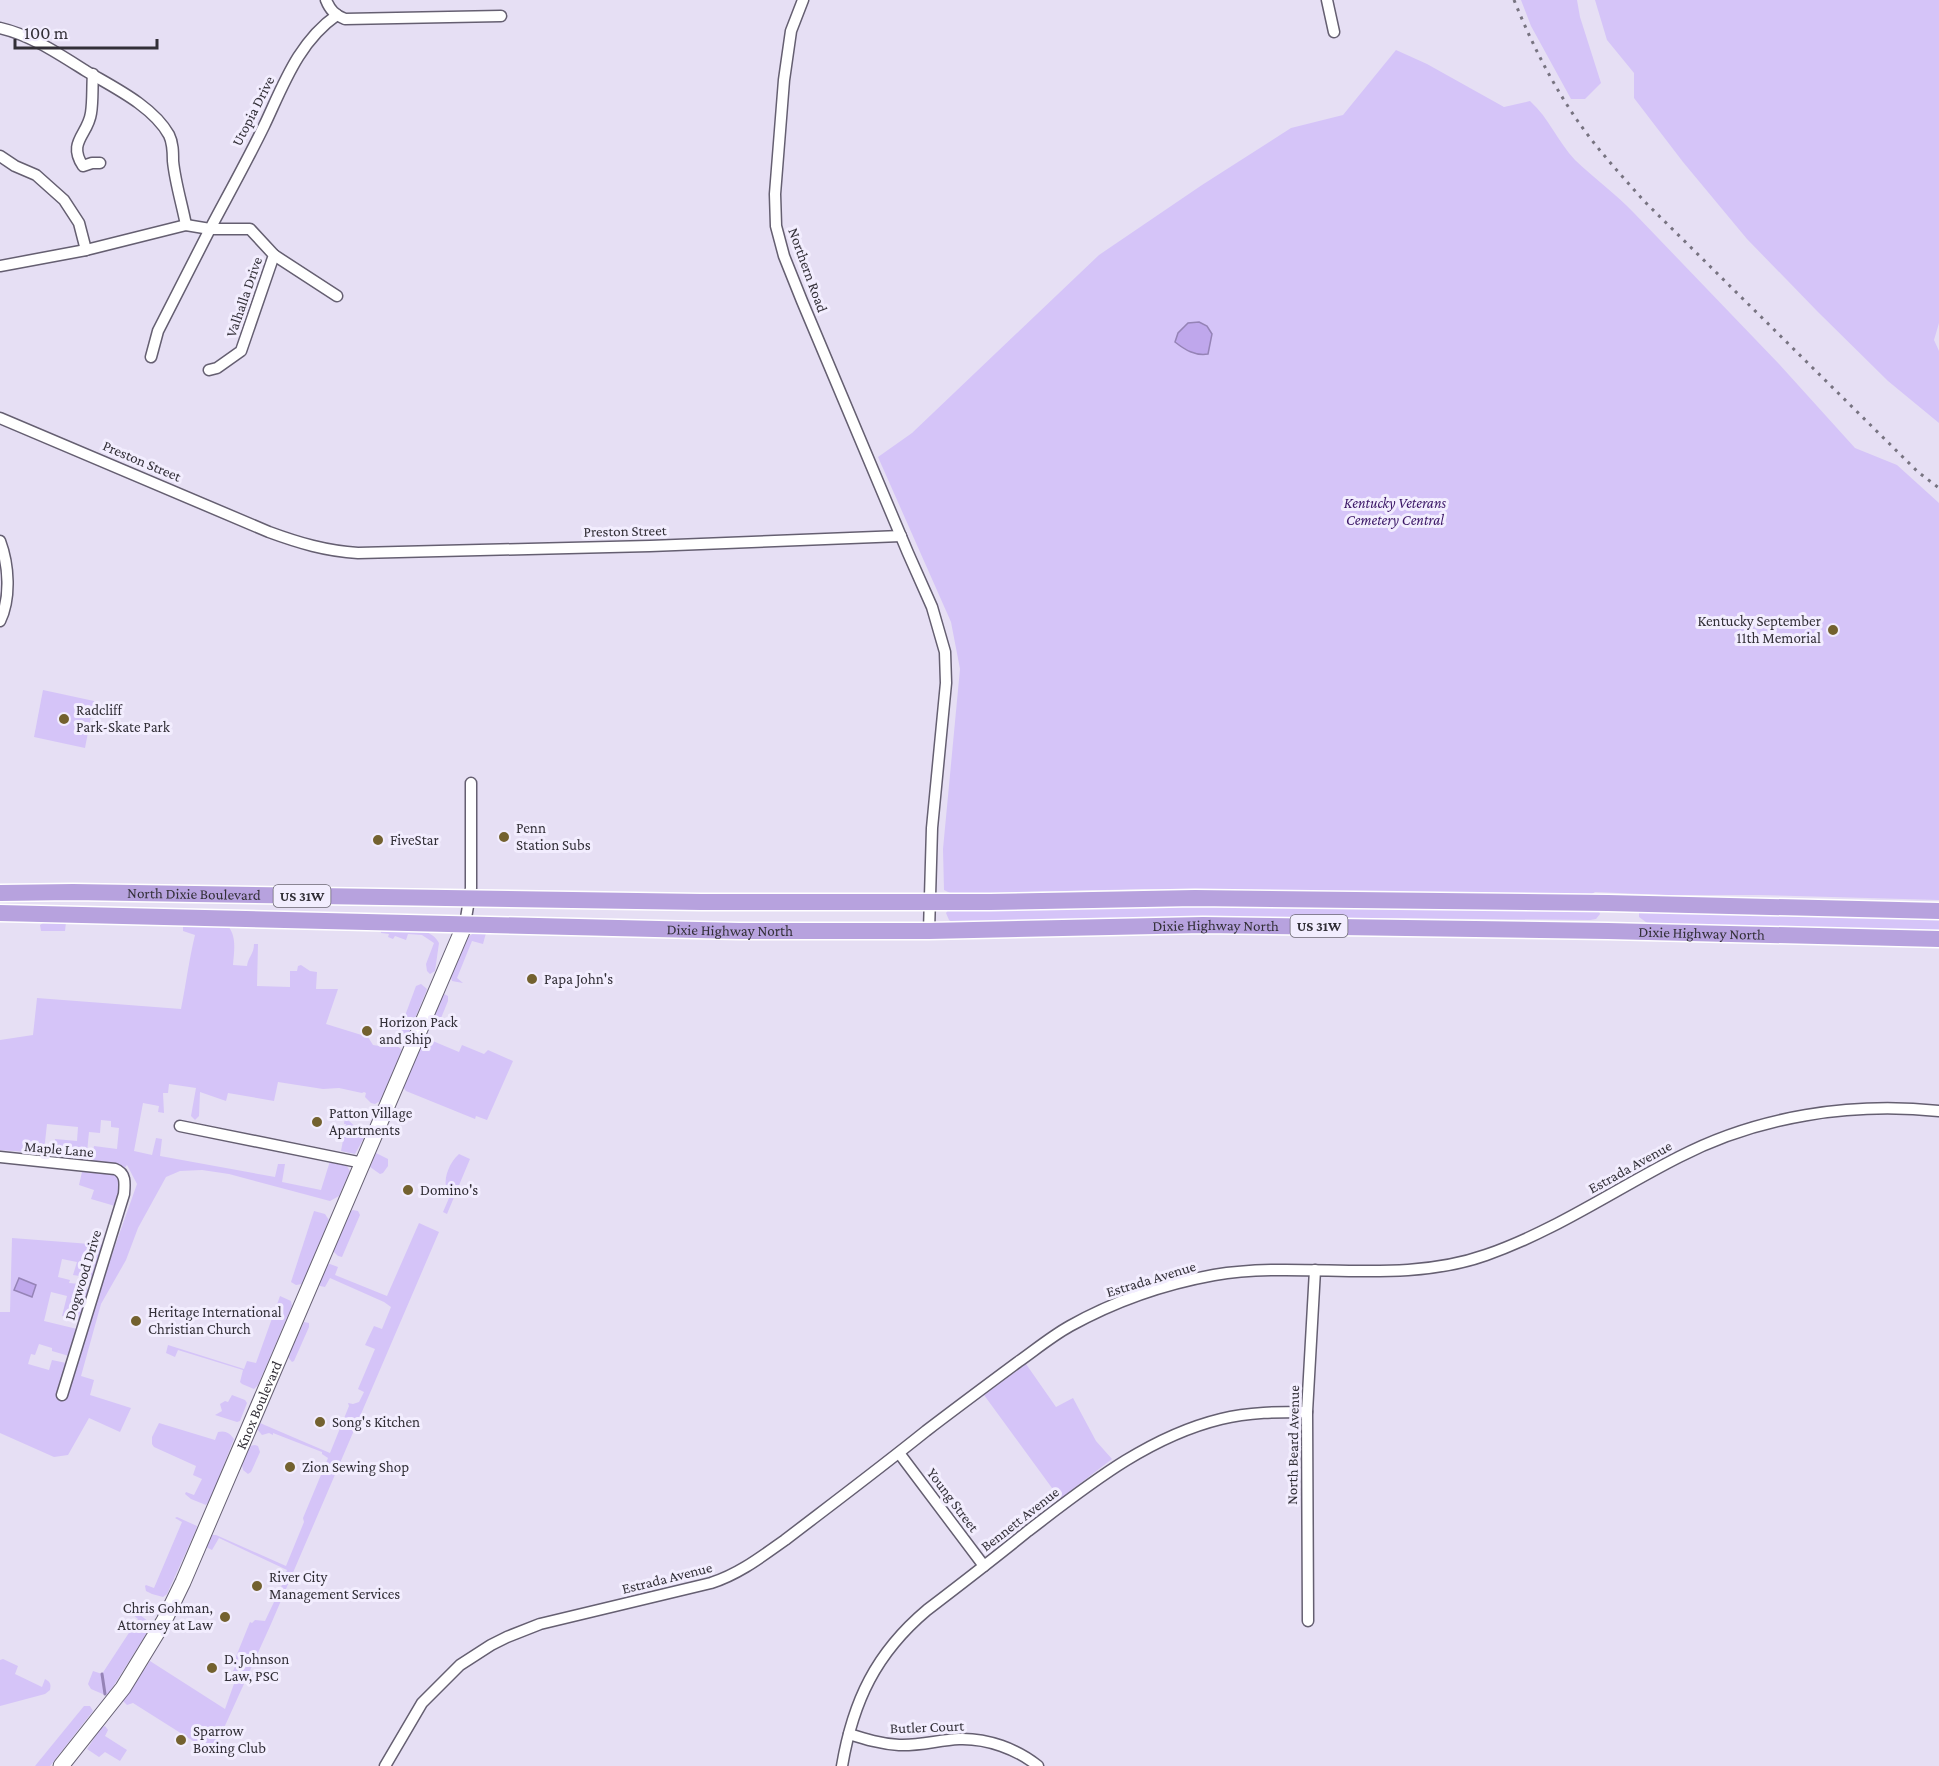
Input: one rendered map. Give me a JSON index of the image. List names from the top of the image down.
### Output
{
  "streets": {
    "highway": ["North Dixie Boulevard", "US 31W", "Dixie Highway North"],
    "main road": ["Knox Boulevard"],
    "street": [
      "Utopia Drive",
      "Northern Road",
      "Valhalla Drive",
      "Preston Street",
      "Maple Lane",
      "Estrada Avenue",
      "Dogwood Drive",
      "North Beard Avenue",
      "Young Street",
      "Bennett Avenue",
      "Butler Court"
    ]
  },
  "crossings": [
    ["Utopia Drive", "Valhalla Drive"],
    ["Northern Road", "Preston Street"],
    ["North Dixie Boulevard", "Dixie Highway North"],
    ["North Dixie Boulevard", "Knox Boulevard"],
    ["Maple Lane", "Dogwood Drive"],
    ["Estrada Avenue", "North Beard Avenue"],
    ["Estrada Avenue", "Young Street"],
    ["North Beard Avenue", "Bennett Avenue"],
    ["Young Street", "Bennett Avenue"],
    ["Bennett Avenue", "Butler Court"]
  ],
  "parks": ["Kentucky Veterans Cemetery Central"],
  "places": [
    "Kentucky September 11th Memorial",
    "Radcliff Park-Skate Park",
    "Penn Station Subs",
    "FiveStar",
    "Papa John's",
    "Horizon Pack and Ship",
    "Patton Village Apartments",
    "Domino's",
    "Heritage International Christian Church",
    "Song's Kitchen",
    "Zion Sewing Shop",
    "River City Management Services",
    "Chris Gohman, Attorney at Law",
    "D. Johnson Law, PSC",
    "Sparrow Boxing Club"
  ],
  "scale_bar": "100 m"
}
